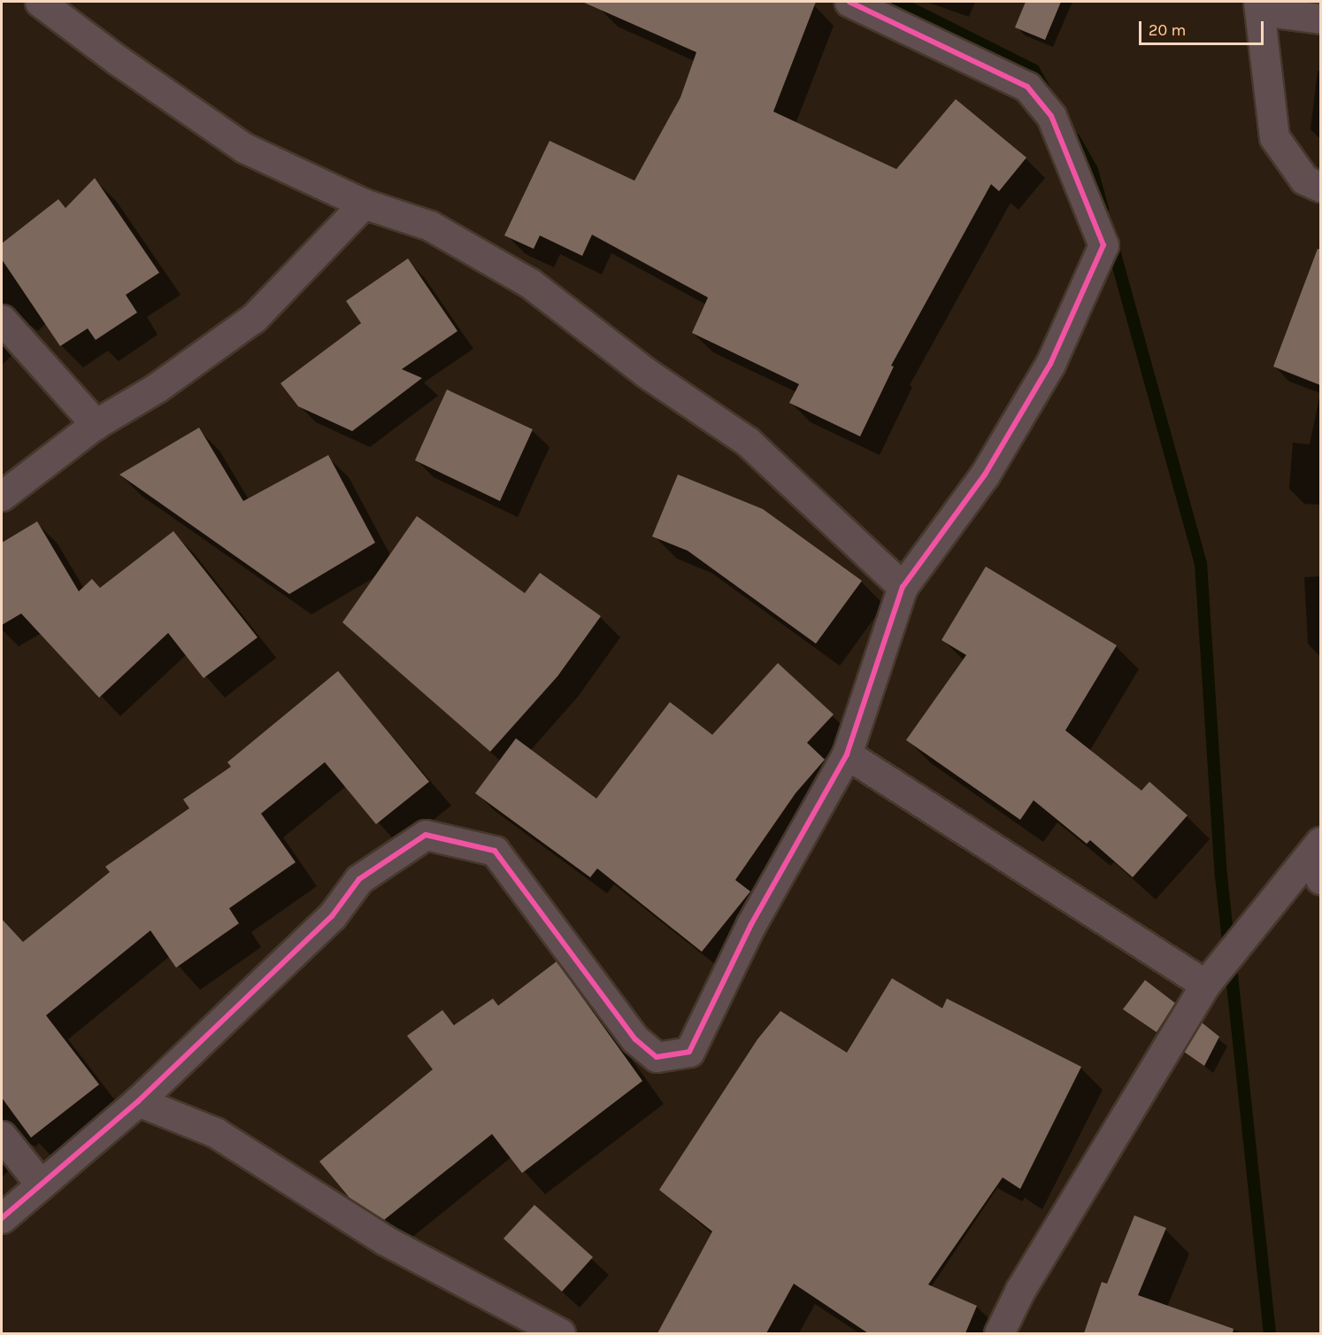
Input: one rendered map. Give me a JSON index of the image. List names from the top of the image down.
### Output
{
  "scale_bar": "20 m"
}
